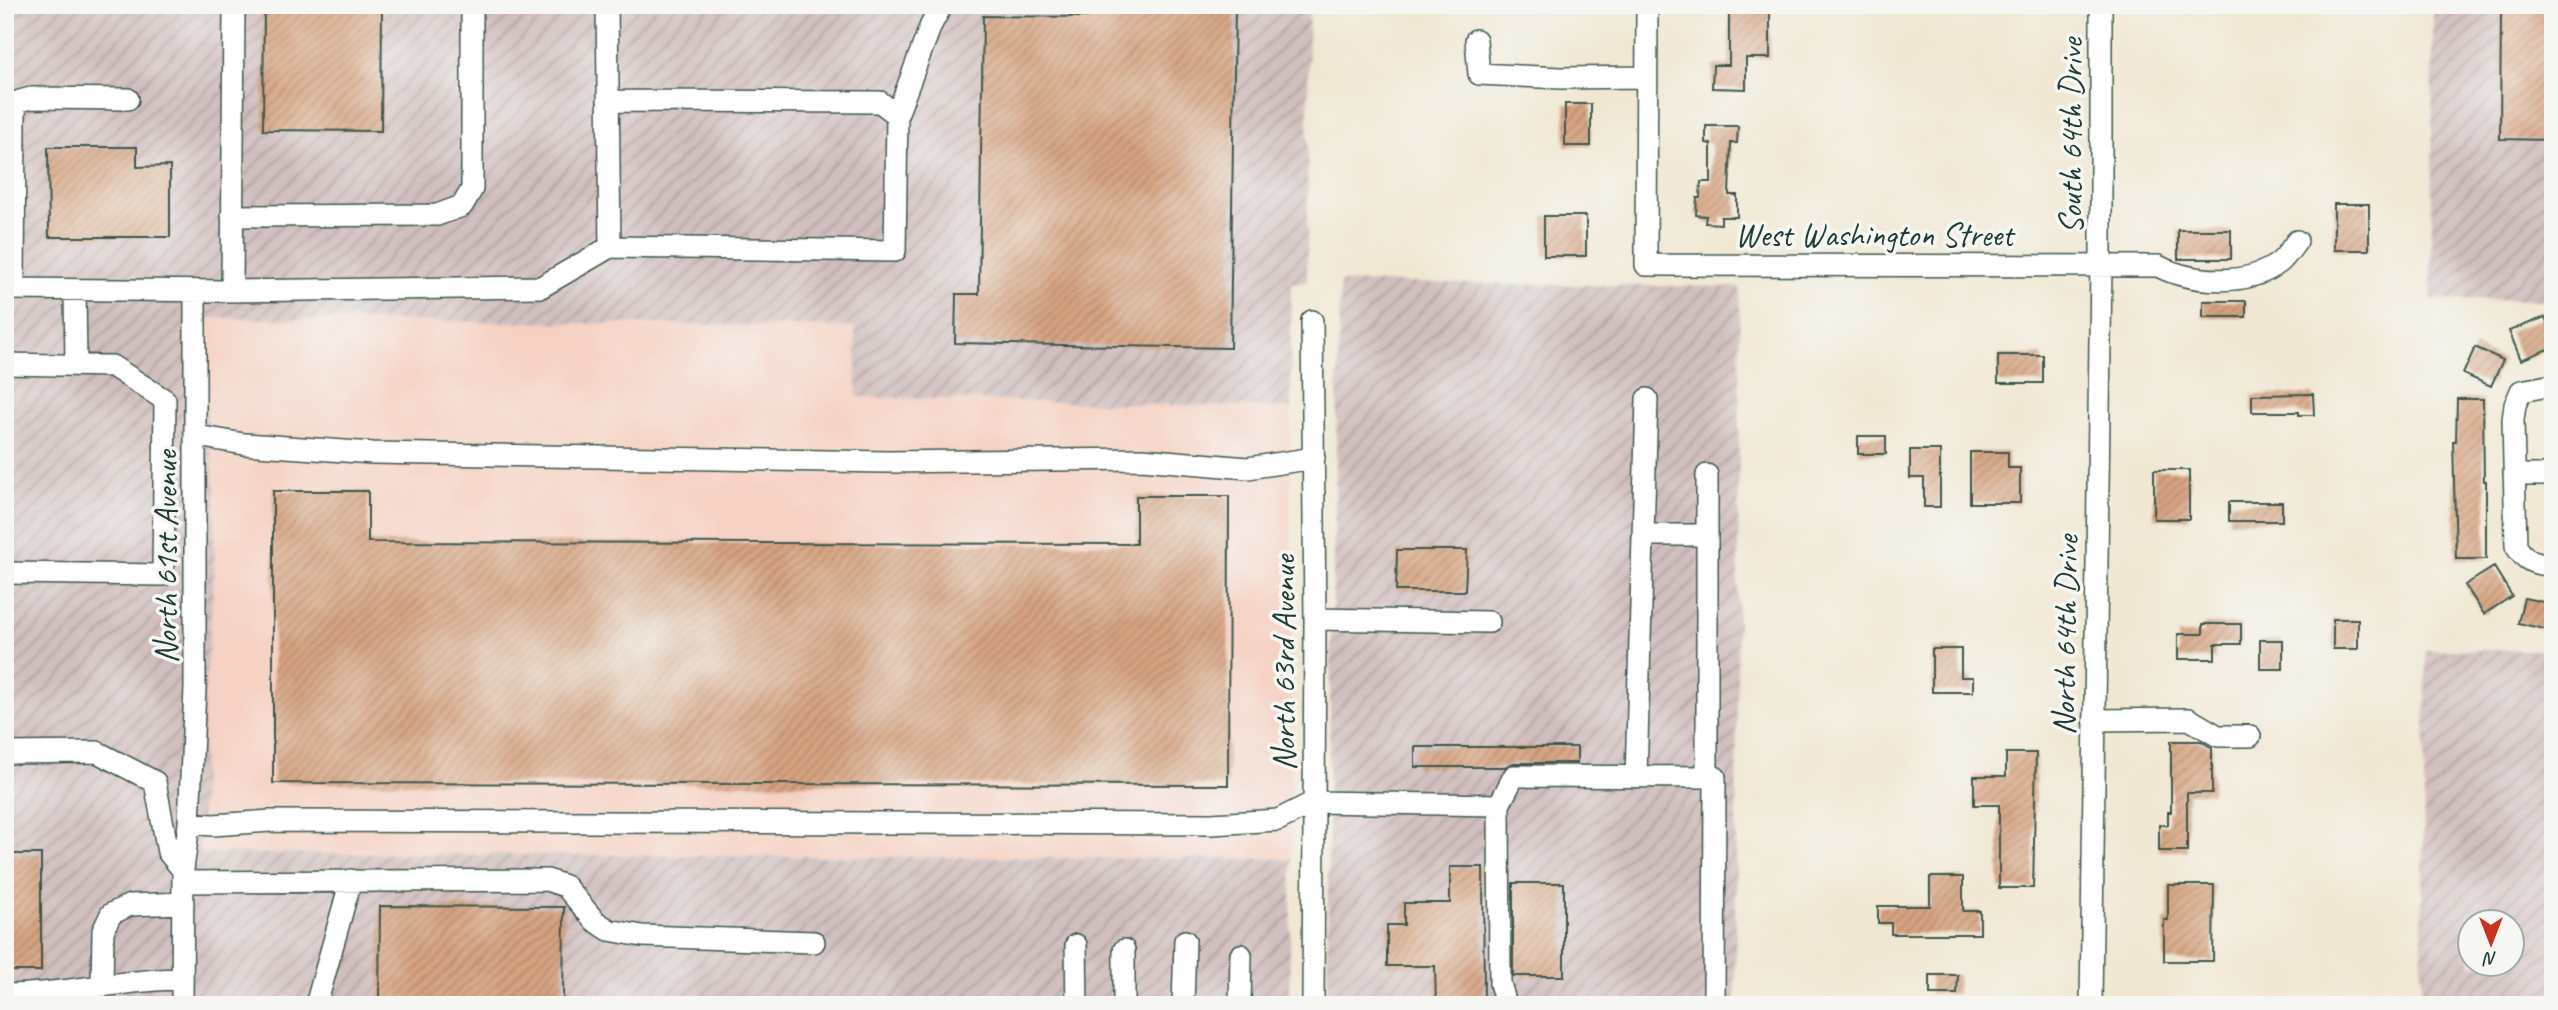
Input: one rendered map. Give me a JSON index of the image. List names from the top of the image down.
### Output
{
  "streets": {
    "street": [
      "South 64th Drive",
      "West Washington Street",
      "North 61st Avenue",
      "North 64th Drive",
      "North 63rd Avenue"
    ]
  },
  "crossings": [
    ["South 64th Drive", "West Washington Street"],
    ["South 64th Drive", "North 64th Drive"],
    ["West Washington Street", "North 64th Drive"]
  ],
  "north": "bottom"
}
